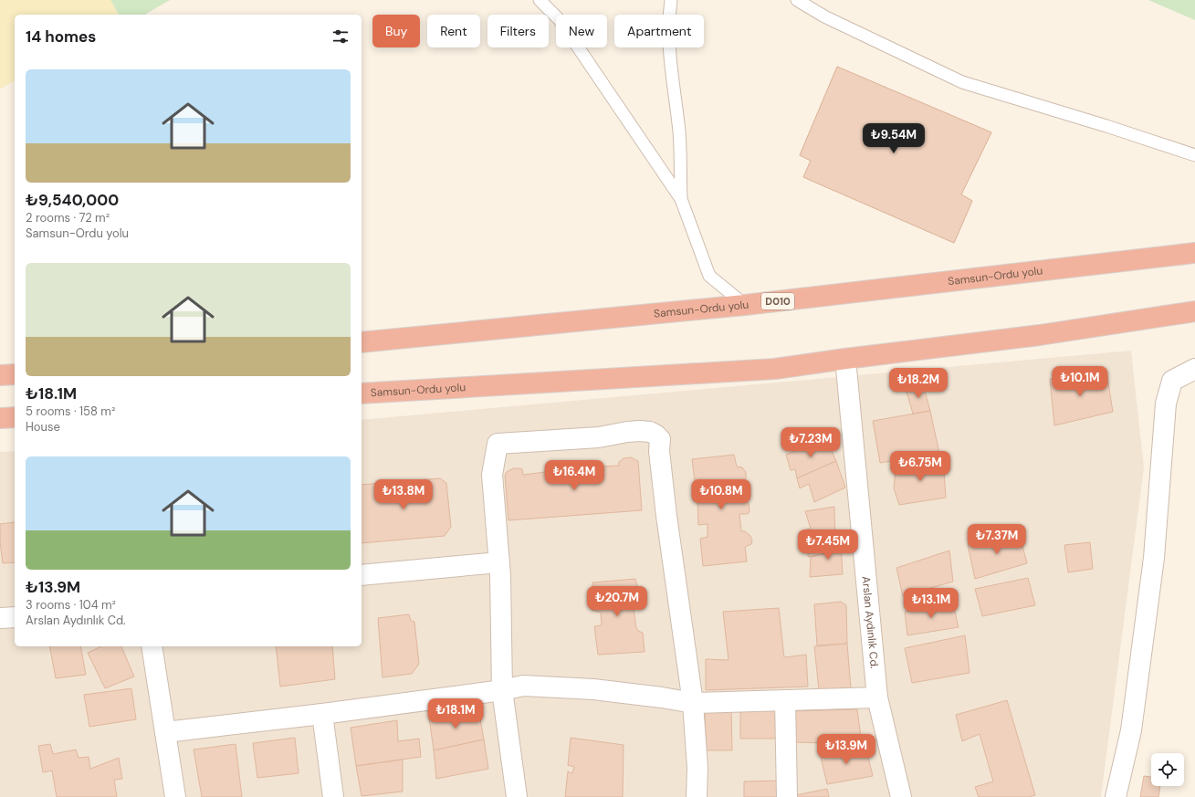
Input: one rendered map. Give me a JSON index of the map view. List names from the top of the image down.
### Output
{
  "streets": {
    "highway": ["Samsun-Ordu yolu", "D010"],
    "street": ["Arslan Aydınlık Cd."]
  },
  "crossings": [
    ["Samsun-Ordu yolu", "Arslan Aydınlık Cd."]
  ],
  "page": {
    "chip": [
      "Buy",
      "Rent",
      "Filters",
      "New",
      "Apartment"
    ],
    "heading": "14 homes",
    "list": [
      {
        "name": "₺9,540,000",
        "note": "2 rooms · 72 m² · Samsun-Ordu yolu"
      },
      {
        "name": "₺18.1M",
        "note": "5 rooms · 158 m² · House"
      },
      {
        "name": "₺13.9M",
        "note": "3 rooms · 104 m² · Arslan Aydınlık Cd."
      }
    ],
    "price": [
      "₺9.54M",
      "₺10.1M",
      "₺18.2M",
      "₺7.23M",
      "₺6.75M",
      "₺16.4M",
      "₺13.8M",
      "₺10.8M",
      "₺7.37M",
      "₺7.45M",
      "₺20.7M",
      "₺13.1M",
      "₺18.1M",
      "₺13.9M"
    ]
  }
}
